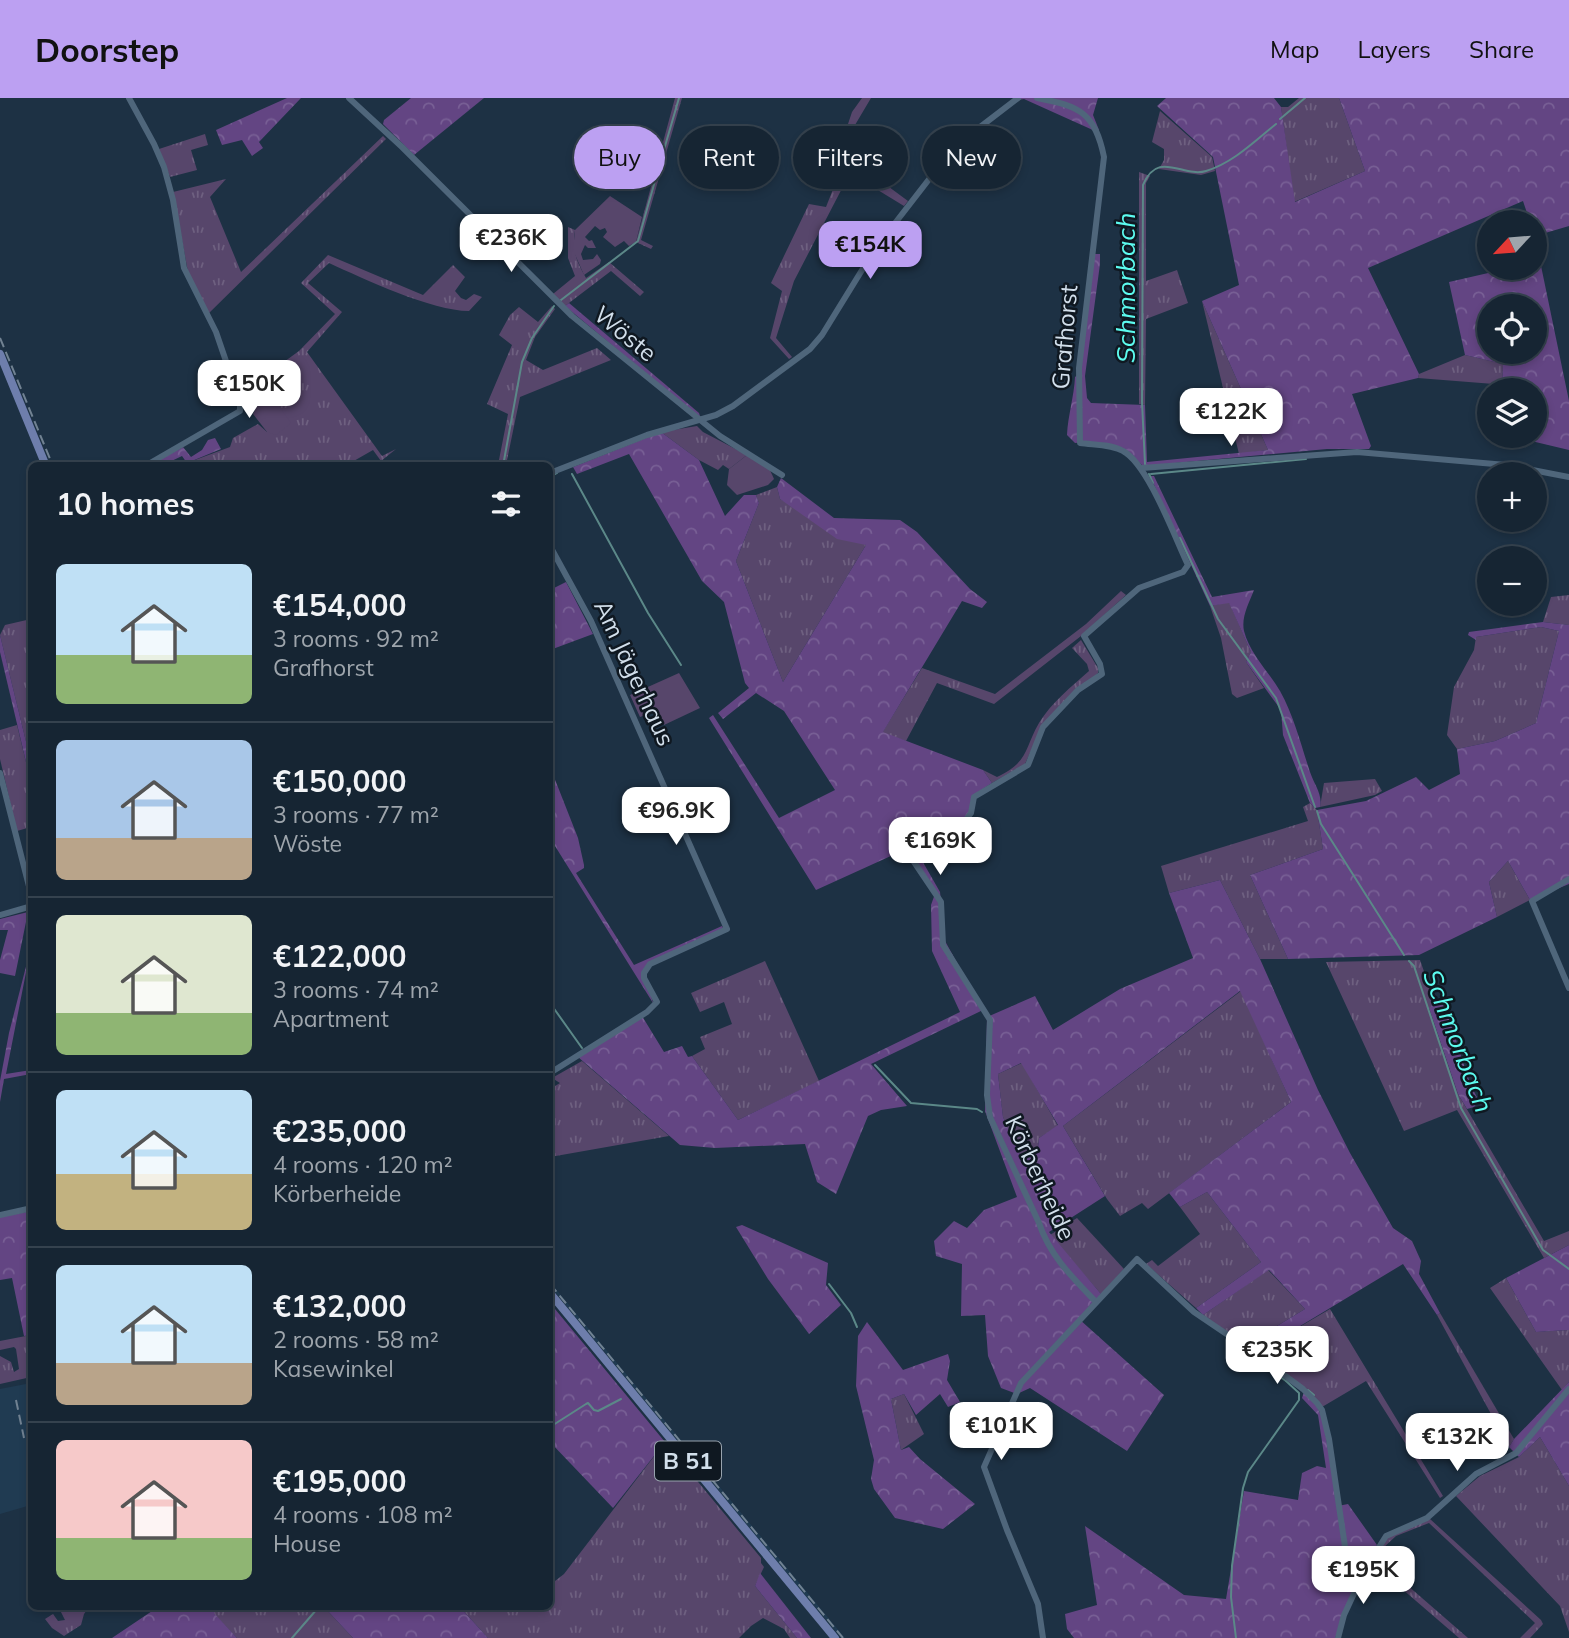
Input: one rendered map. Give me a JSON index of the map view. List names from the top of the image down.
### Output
{
  "streets": {
    "main road": ["B 51"],
    "street": [
      "Wöste",
      "Grafhorst",
      "Am Jägerhaus",
      "Körberheide"
    ]
  },
  "crossings": [
    ["Grafhorst", "Körberheide"]
  ],
  "water": ["Schmorbach"],
  "north": "bottom left",
  "page": {
    "header": "Doorstep",
    "nav": ["Map", "Layers", "Share"],
    "chip": [
      "Buy",
      "Rent",
      "Filters",
      "New"
    ],
    "map_buttons": ["+", "−"],
    "price": [
      "€236K",
      "€154K",
      "€150K",
      "€122K",
      "€96.9K",
      "€169K",
      "€235K",
      "€101K",
      "€132K",
      "€195K"
    ],
    "heading": "10 homes",
    "list": [
      {
        "name": "€154,000",
        "note": "3 rooms · 92 m² · Grafhorst"
      },
      {
        "name": "€150,000",
        "note": "3 rooms · 77 m² · Wöste"
      },
      {
        "name": "€122,000",
        "note": "3 rooms · 74 m² · Apartment"
      },
      {
        "name": "€235,000",
        "note": "4 rooms · 120 m² · Körberheide"
      },
      {
        "name": "€132,000",
        "note": "2 rooms · 58 m² · Kasewinkel"
      },
      {
        "name": "€195,000",
        "note": "4 rooms · 108 m² · House"
      }
    ]
  }
}
